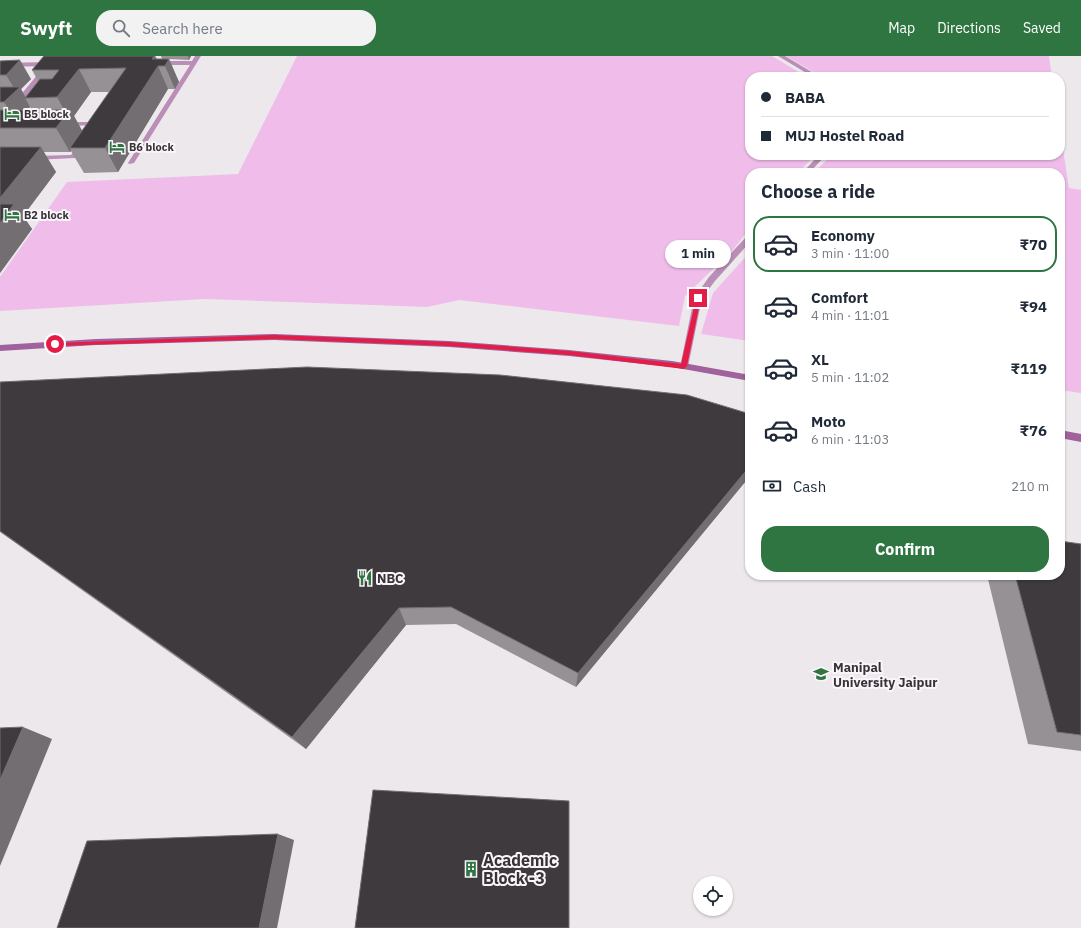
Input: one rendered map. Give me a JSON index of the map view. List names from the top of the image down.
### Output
{
  "places": {
    "hotel": ["B5 block", "B6 block", "B2 block"],
    "restaurant": ["NBC"],
    "school or university": ["Manipal University Jaipur"],
    "building": ["Academic Block -3"]
  },
  "page": {
    "header": "Swyft",
    "search": "Search here",
    "nav": ["Map", "Directions", "Saved"],
    "banner": ["BABA", "MUJ Hostel Road"],
    "heading": "Choose a ride",
    "list": [
      {
        "name": "Economy",
        "note": "3 min · 11:00",
        "value": "₹70"
      },
      {
        "name": "Comfort",
        "note": "4 min · 11:01",
        "value": "₹94"
      },
      {
        "name": "XL",
        "note": "5 min · 11:02",
        "value": "₹119"
      },
      {
        "name": "Moto",
        "note": "6 min · 11:03",
        "value": "₹76"
      }
    ],
    "bubble": "1 min",
    "pay": ["Cash", "210 m"],
    "buttons": "Confirm"
  }
}
